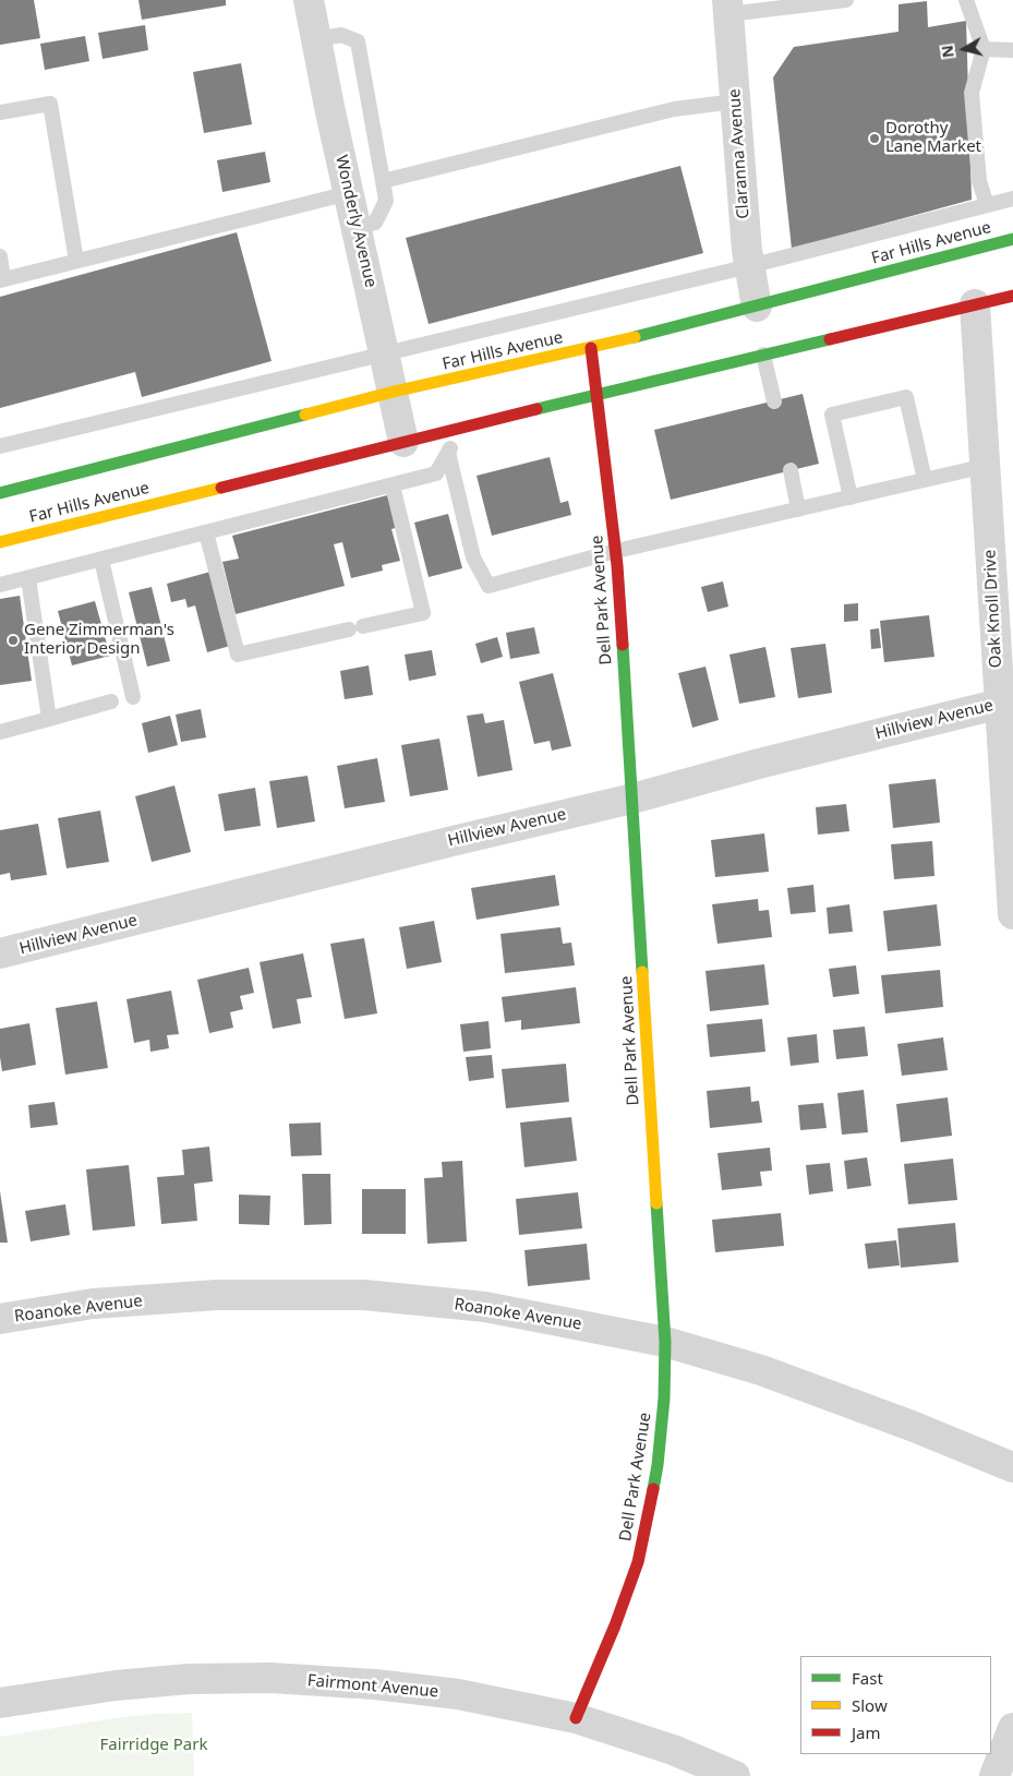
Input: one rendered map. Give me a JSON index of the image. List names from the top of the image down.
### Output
{
  "streets": {
    "main road": ["Far Hills Avenue", "Dell Park Avenue"],
    "street": [
      "Claranna Avenue",
      "Wonderly Avenue",
      "Oak Knoll Drive",
      "Hillview Avenue",
      "Roanoke Avenue",
      "Fairmont Avenue"
    ]
  },
  "crossings": [
    ["Claranna Avenue", "Far Hills Avenue"],
    ["Wonderly Avenue", "Far Hills Avenue"],
    ["Far Hills Avenue", "Dell Park Avenue"],
    ["Far Hills Avenue", "Oak Knoll Drive"],
    ["Dell Park Avenue", "Hillview Avenue"],
    ["Dell Park Avenue", "Roanoke Avenue"],
    ["Dell Park Avenue", "Fairmont Avenue"],
    ["Oak Knoll Drive", "Hillview Avenue"]
  ],
  "parks": ["Fairridge Park"],
  "places": ["Dorothy Lane Market", "Gene Zimmerman's Interior Design"],
  "legend": ["Fast", "Slow", "Jam"],
  "north": "left"
}
